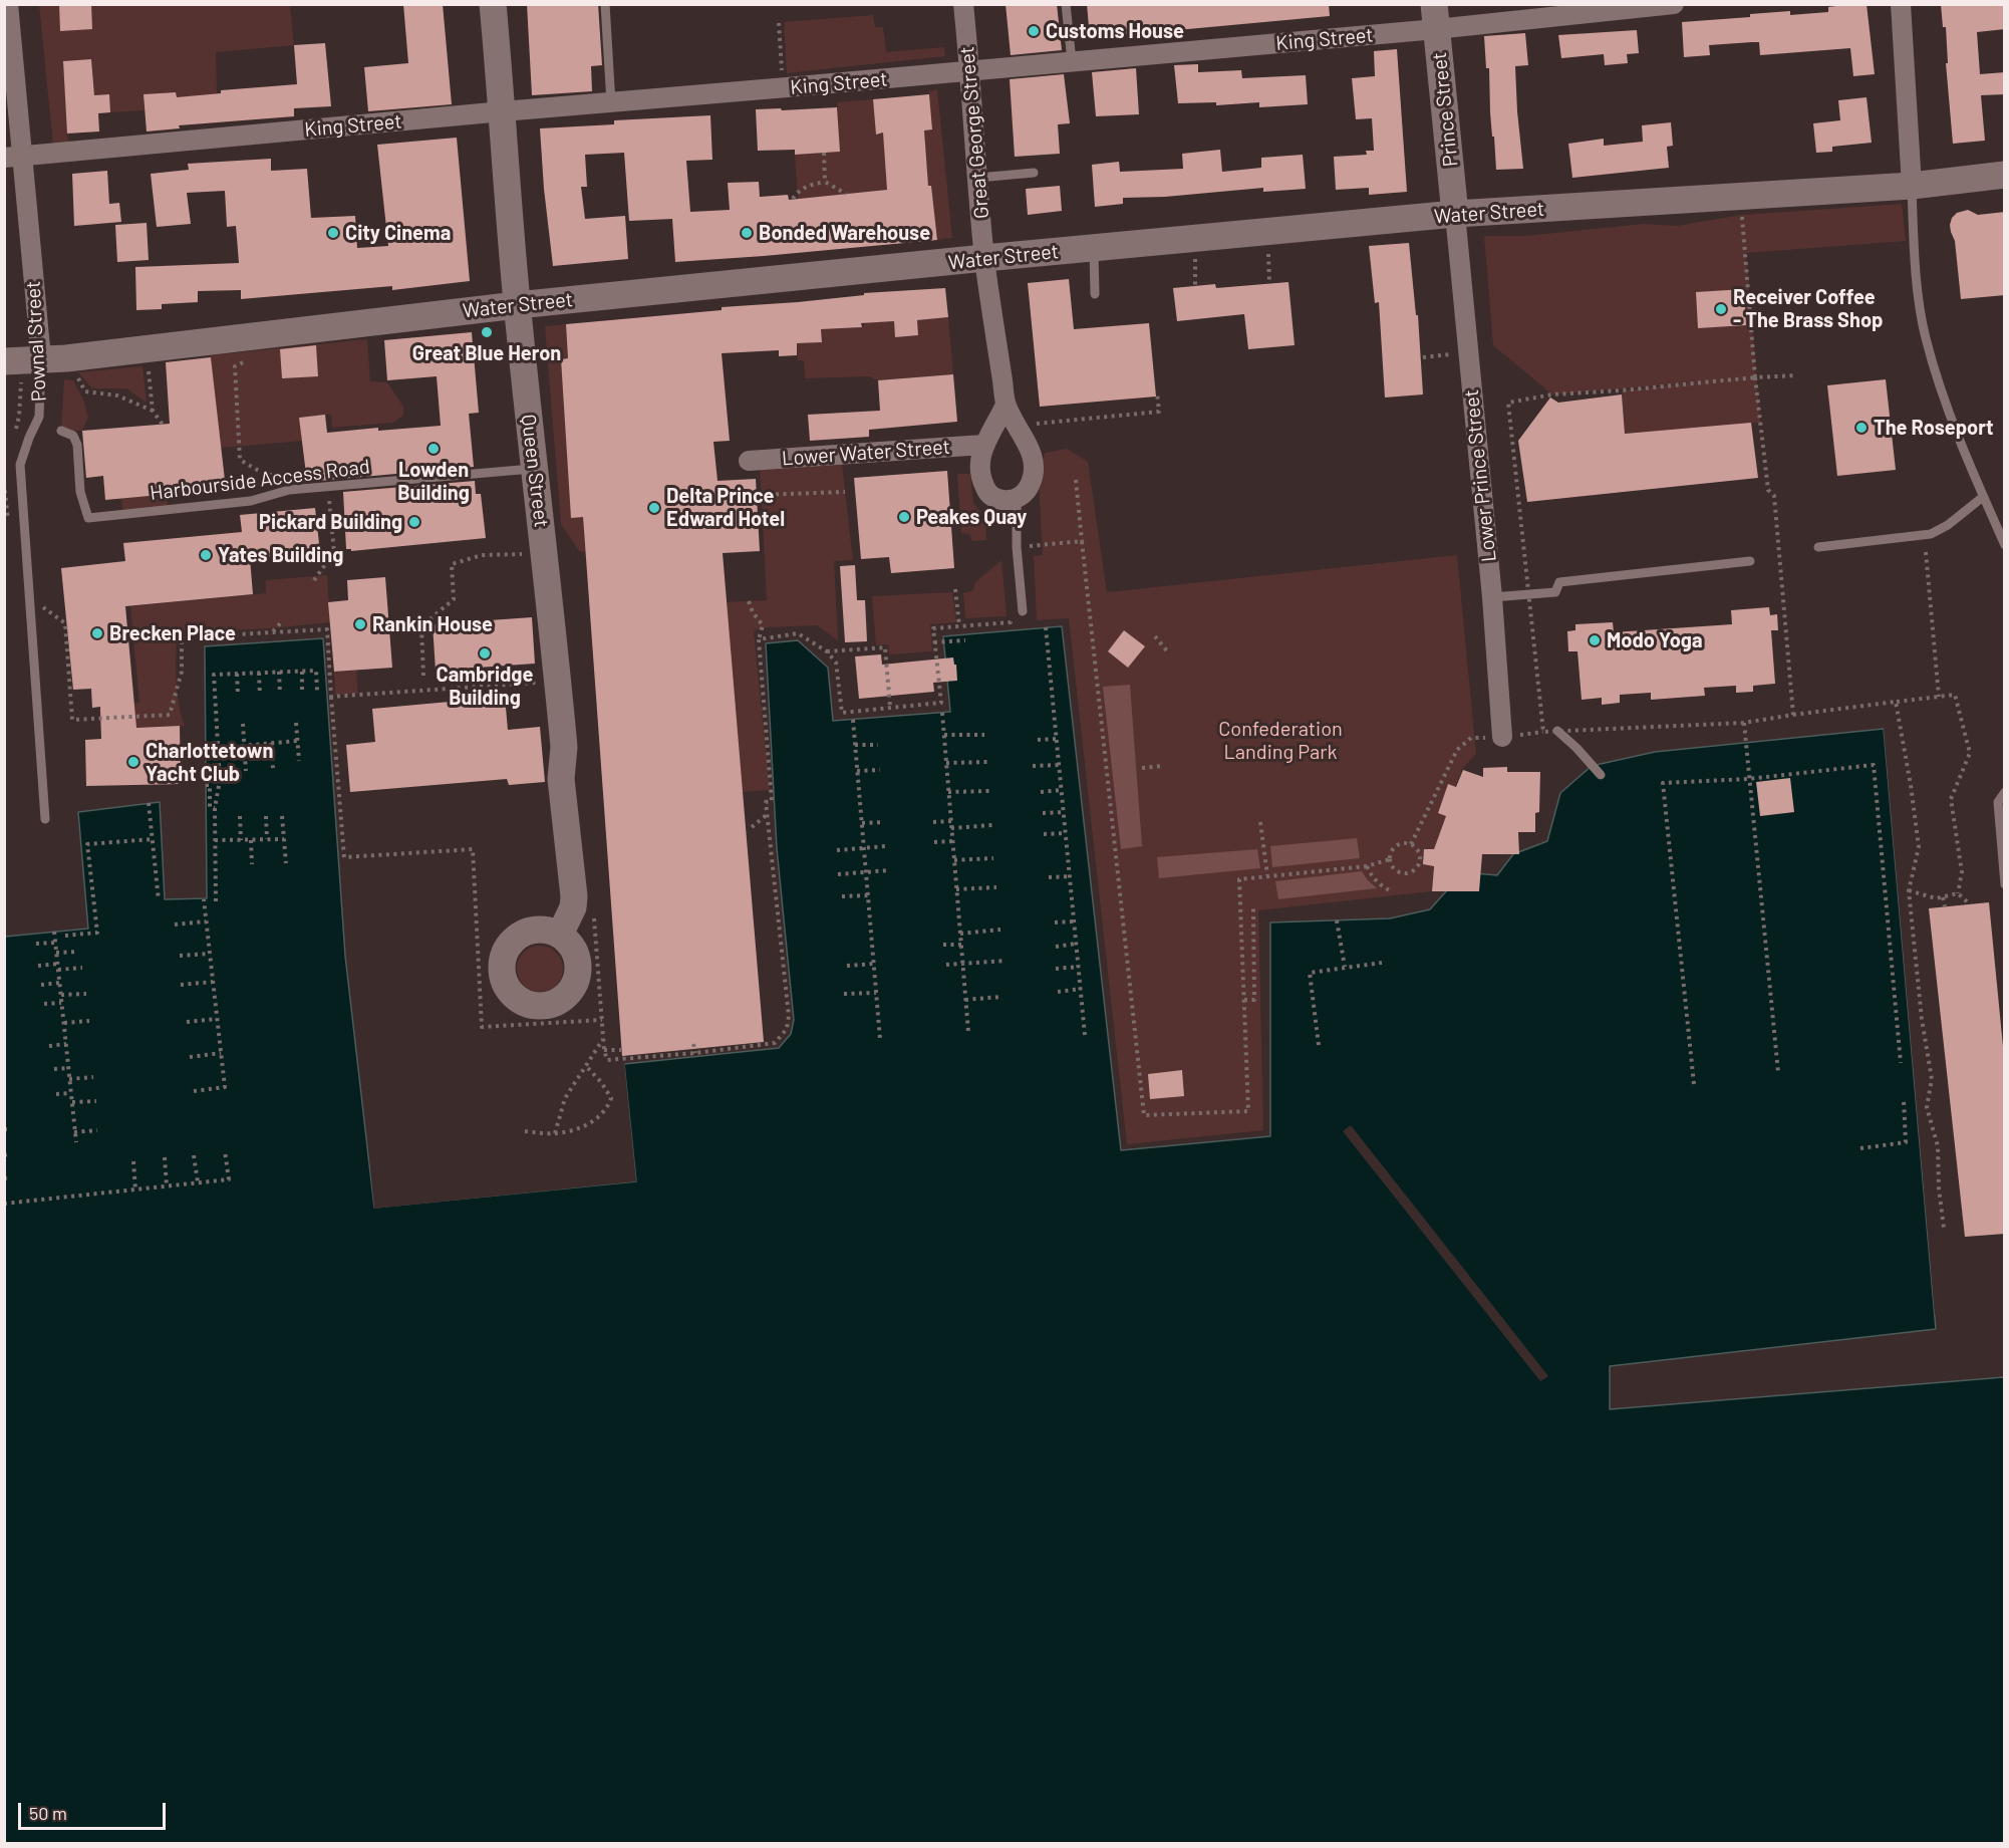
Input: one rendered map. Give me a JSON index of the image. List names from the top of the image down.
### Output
{
  "streets": {
    "street": [
      "King Street",
      "Prince Street",
      "Great George Street",
      "Water Street",
      "Pownal Street",
      "Lower Water Street",
      "Queen Street",
      "Lower Prince Street"
    ],
    "lane": ["Harbourside Access Road"]
  },
  "crossings": [
    ["King Street", "Prince Street"],
    ["King Street", "Great George Street"],
    ["King Street", "Pownal Street"],
    ["King Street", "Queen Street"],
    ["Prince Street", "Water Street"],
    ["Prince Street", "Lower Prince Street"],
    ["Great George Street", "Water Street"],
    ["Water Street", "Pownal Street"],
    ["Water Street", "Queen Street"],
    ["Water Street", "Lower Prince Street"],
    ["Queen Street", "Harbourside Access Road"]
  ],
  "parks": ["Confederation Landing Park"],
  "places": [
    "Customs House",
    "City Cinema",
    "Bonded Warehouse",
    "Receiver Coffee - The Brass Shop",
    "Great Blue Heron",
    "The Roseport",
    "Lowden Building",
    "Delta Prince Edward Hotel",
    "Peakes Quay",
    "Pickard Building",
    "Yates Building",
    "Rankin House",
    "Brecken Place",
    "Modo Yoga",
    "Cambridge Building",
    "Charlottetown Yacht Club"
  ],
  "scale_bar": "50 m"
}
